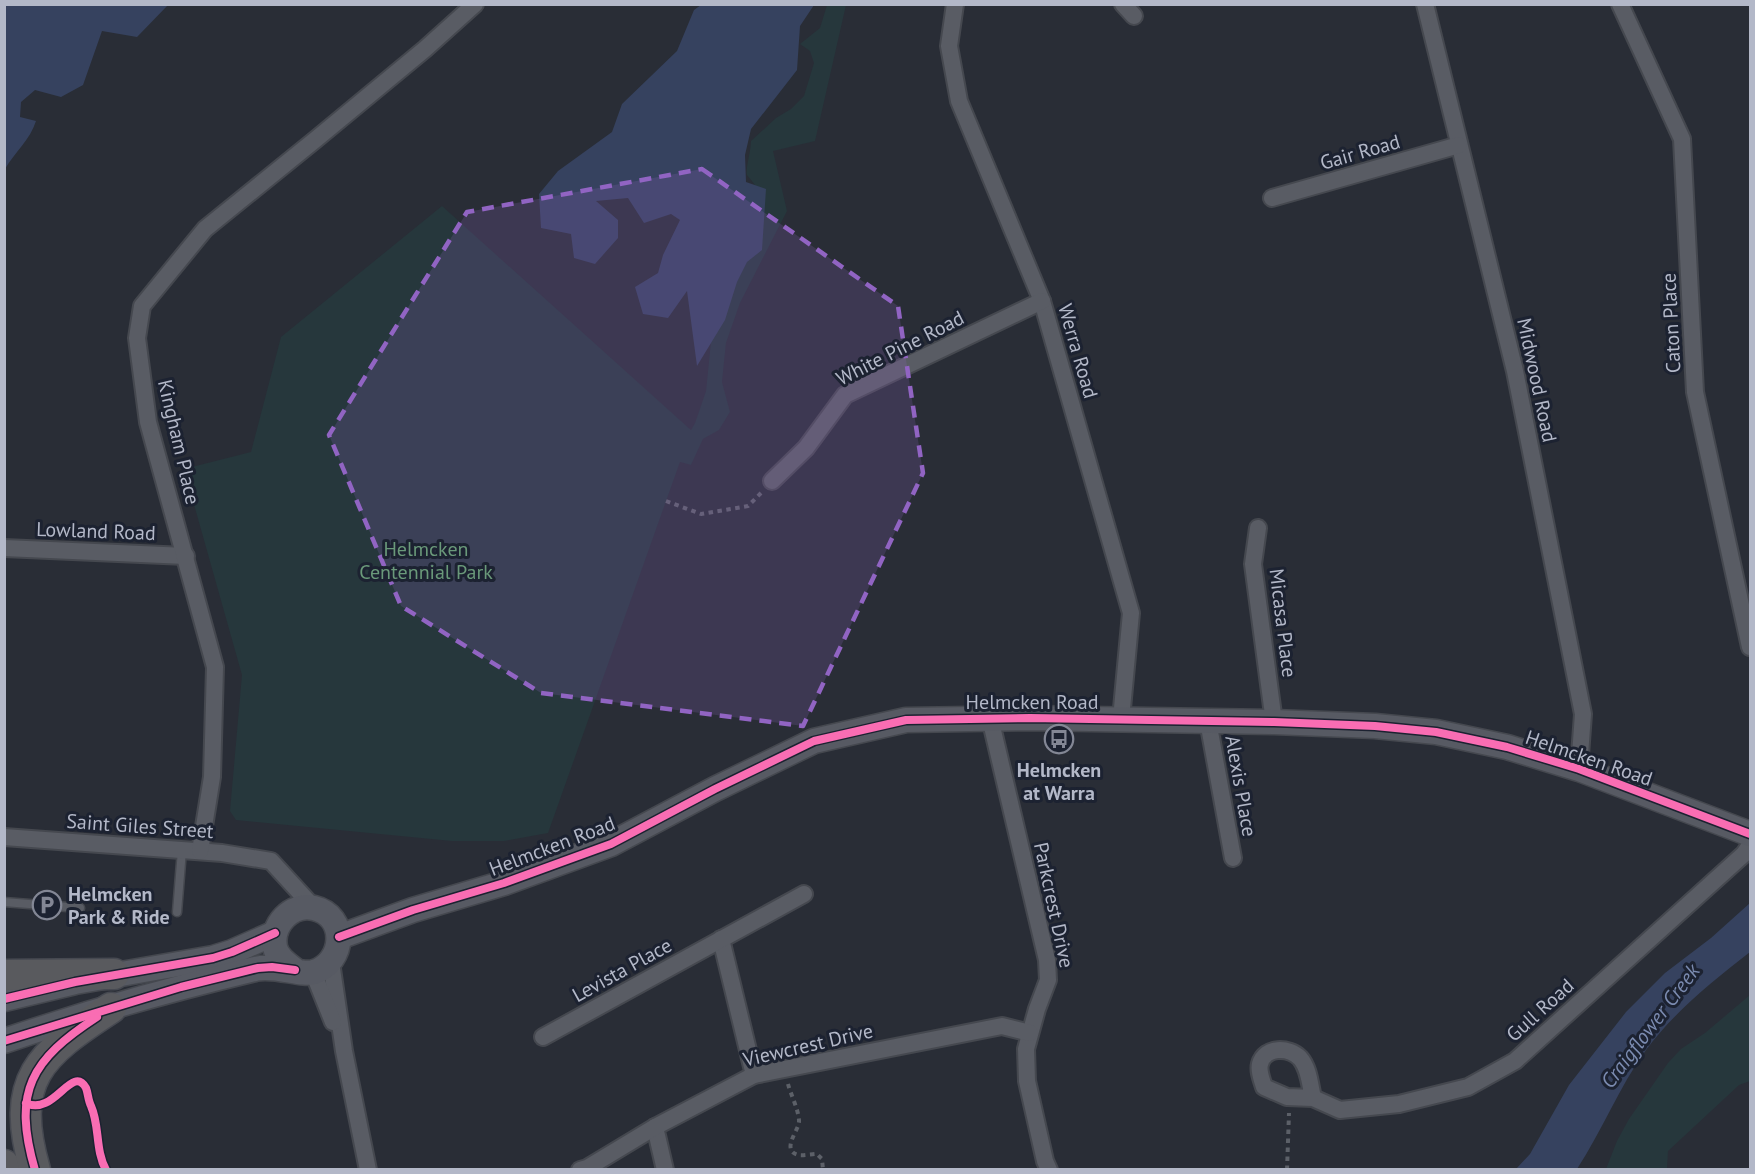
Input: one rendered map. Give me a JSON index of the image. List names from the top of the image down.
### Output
{
  "streets": {
    "main road": ["Helmcken Road"],
    "street": [
      "Gair Road",
      "Caton Place",
      "White Pine Road",
      "Werra Road",
      "Midwood Road",
      "Kingham Place",
      "Lowland Road",
      "Micasa Place",
      "Alexis Place",
      "Saint Giles Street",
      "Parkcrest Drive",
      "Levista Place",
      "Gull Road",
      "Viewcrest Drive"
    ]
  },
  "crossings": [
    ["Gair Road", "Midwood Road"],
    ["White Pine Road", "Werra Road"],
    ["Werra Road", "Helmcken Road"],
    ["Midwood Road", "Helmcken Road"],
    ["Kingham Place", "Lowland Road"],
    ["Kingham Place", "Saint Giles Street"],
    ["Micasa Place", "Helmcken Road"],
    ["Helmcken Road", "Alexis Place"],
    ["Helmcken Road", "Saint Giles Street"],
    ["Helmcken Road", "Parkcrest Drive"],
    ["Parkcrest Drive", "Viewcrest Drive"]
  ],
  "water": ["Craigflower Creek"],
  "parks": ["Helmcken Centennial Park"],
  "places": {
    "bus stop": ["Helmcken at Warra"],
    "parking": ["Helmcken Park & Ride"]
  }
}
